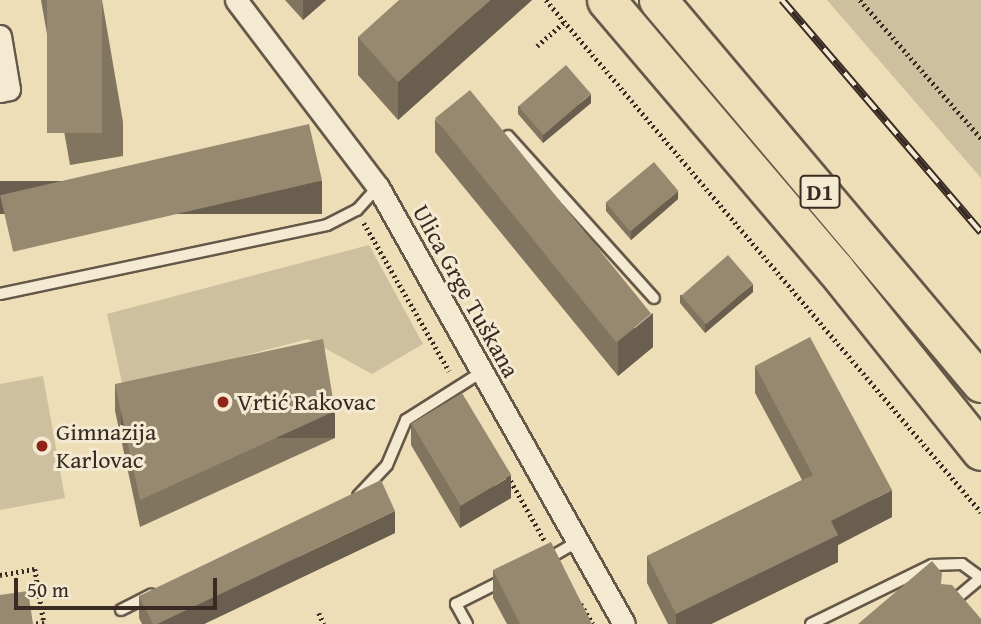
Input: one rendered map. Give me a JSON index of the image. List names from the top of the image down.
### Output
{
  "streets": {
    "highway": ["D1"],
    "street": ["Ulica Grge Tuškana"]
  },
  "places": ["Vrtić Rakovac", "Gimnazija Karlovac"],
  "scale_bar": "50 m"
}
